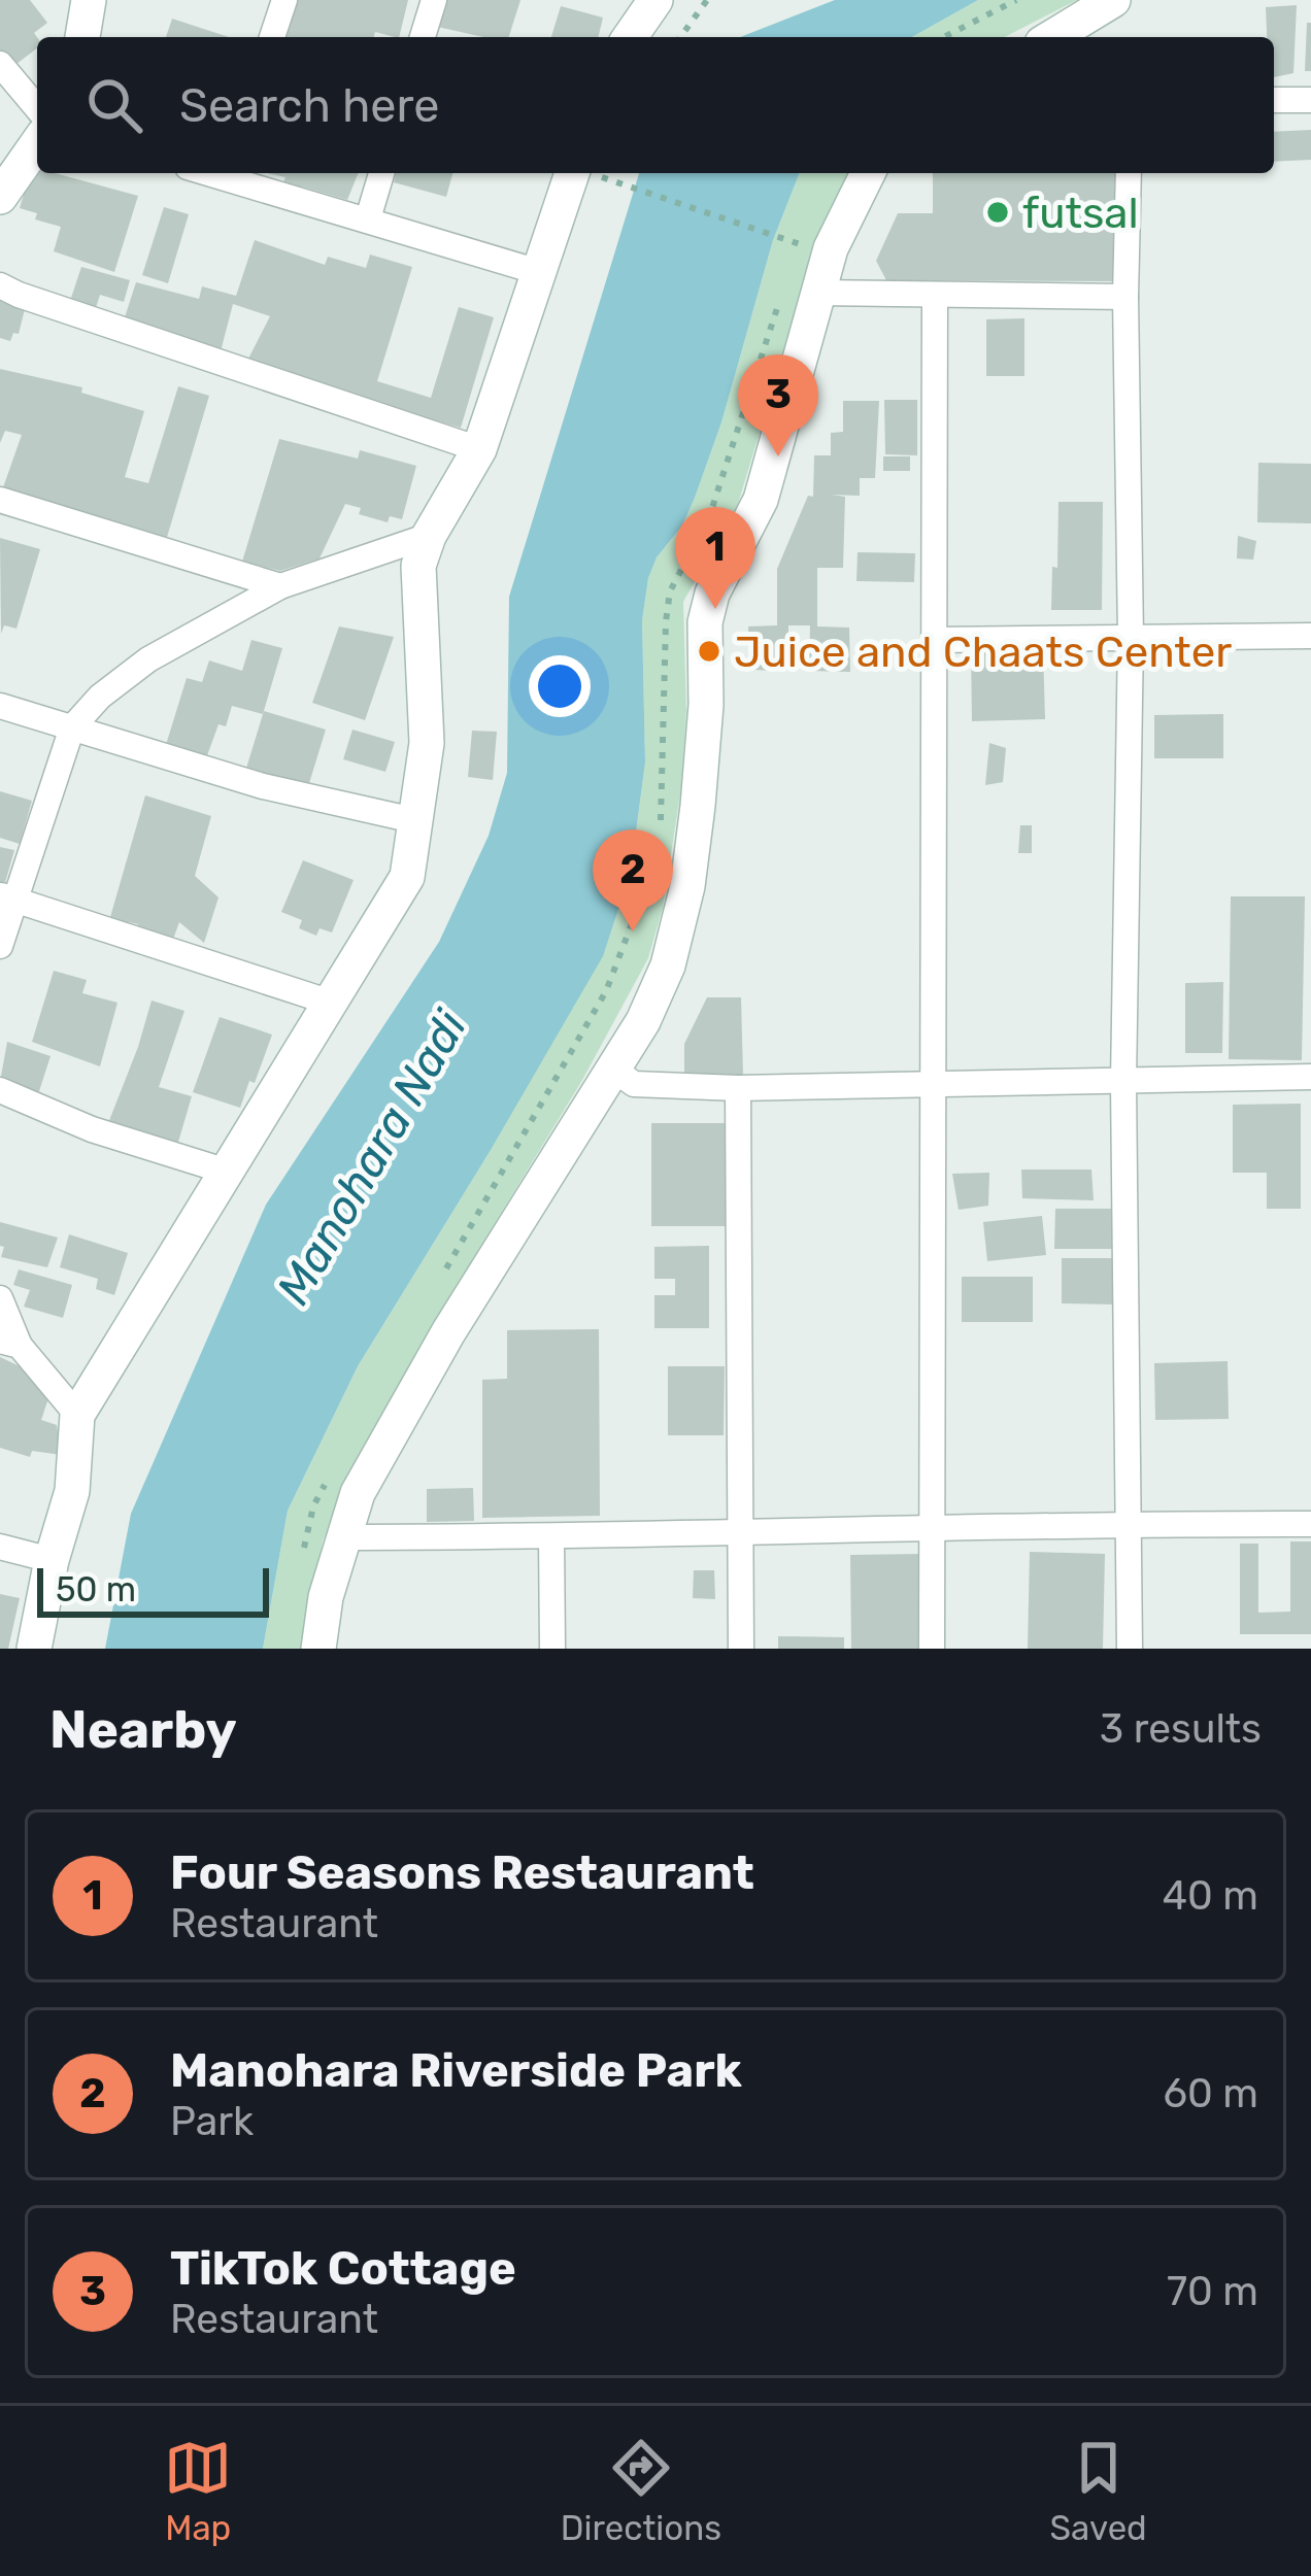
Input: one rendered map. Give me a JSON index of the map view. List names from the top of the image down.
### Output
{
  "water": ["Manohara Nadi"],
  "places": ["futsal", "Juice and Chaats Center"],
  "scale_bar": "50 m",
  "page": {
    "search": "Search here",
    "pins": ["3", "1", "2"],
    "scale": "50 m",
    "heading": ["Nearby", "3 results"],
    "list": [
      {
        "mark": "1",
        "name": "Four Seasons Restaurant",
        "note": "Restaurant",
        "value": "40 m"
      },
      {
        "mark": "2",
        "name": "Manohara Riverside Park",
        "note": "Park",
        "value": "60 m"
      },
      {
        "mark": "3",
        "name": "TikTok Cottage",
        "note": "Restaurant",
        "value": "70 m"
      }
    ],
    "nav": ["Map", "Directions", "Saved"]
  }
}
